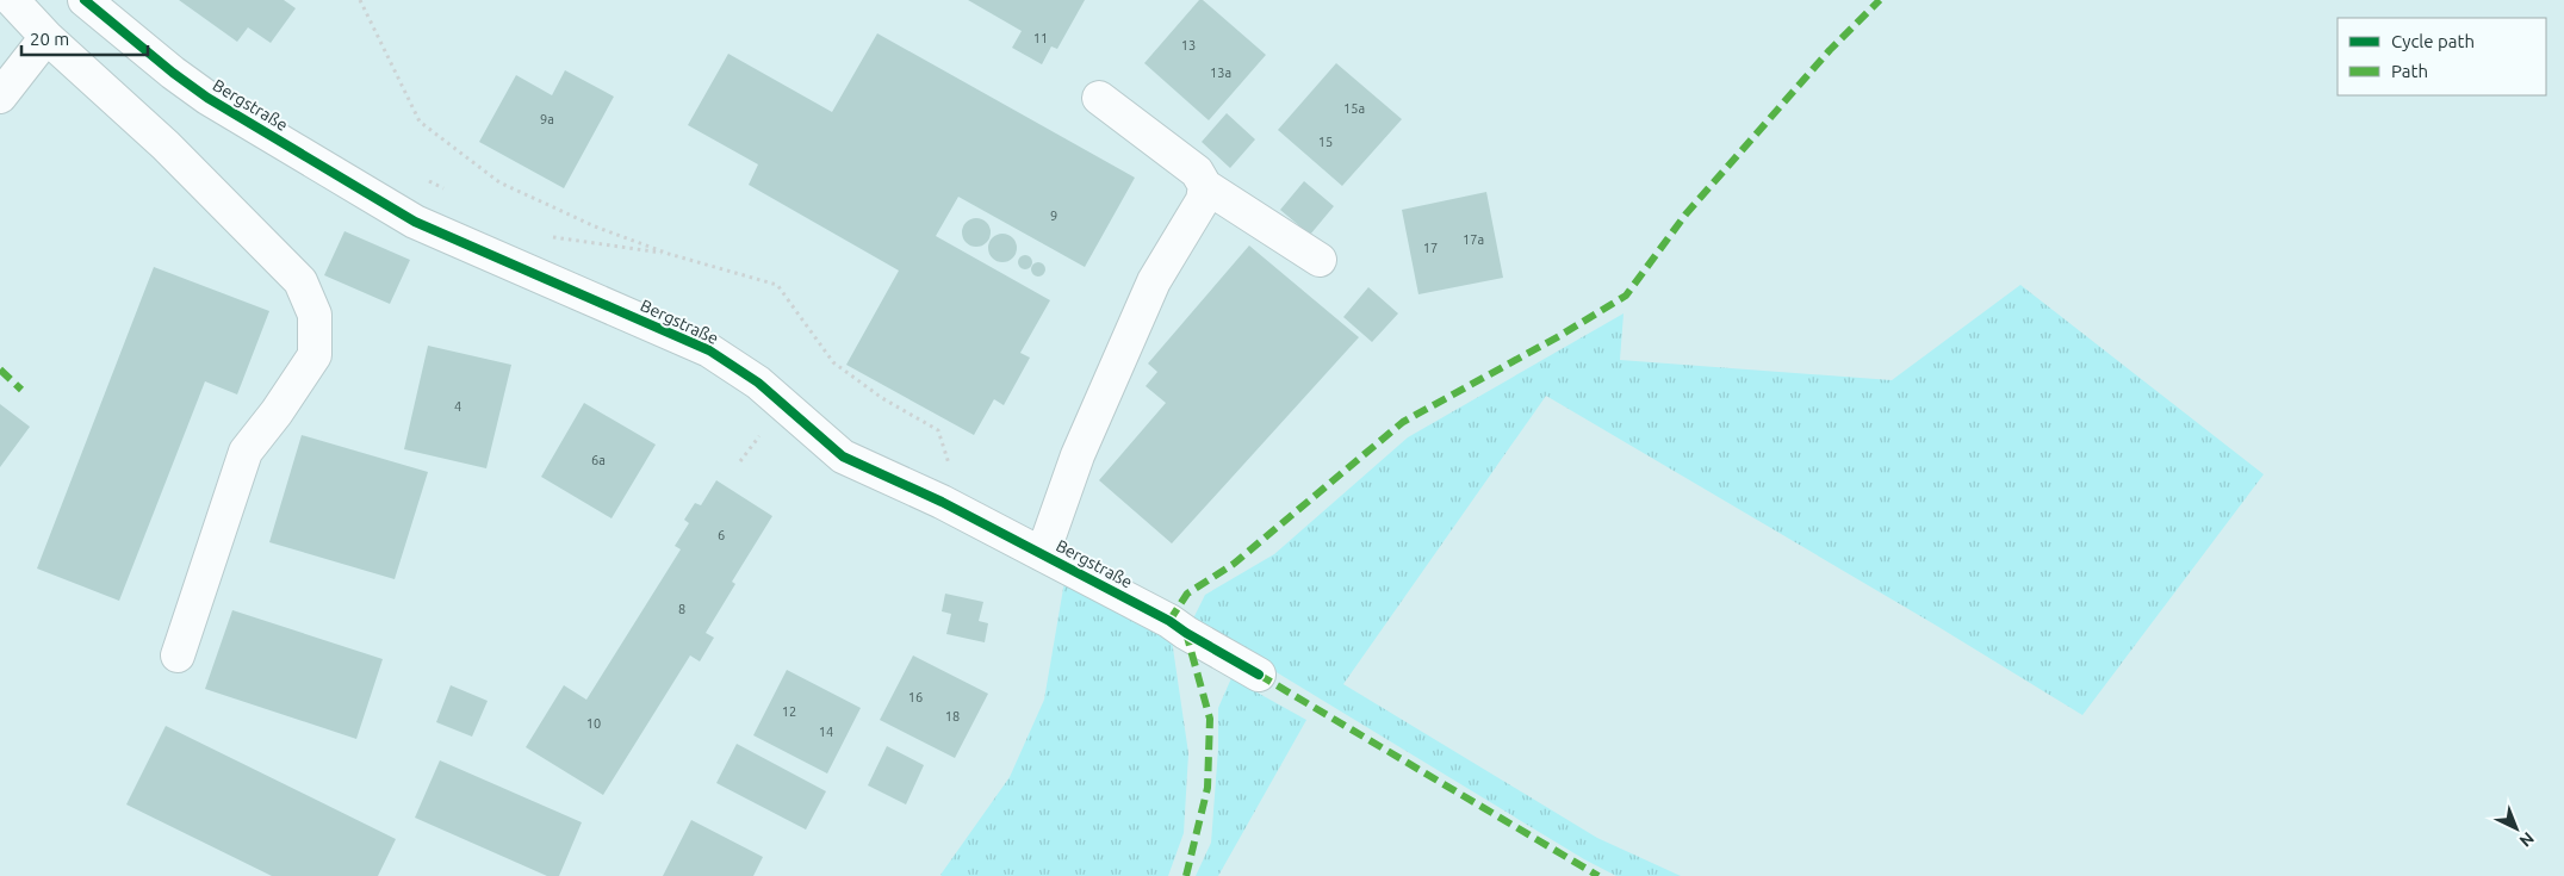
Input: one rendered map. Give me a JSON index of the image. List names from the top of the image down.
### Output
{
  "streets": {
    "street": ["Bergstraße"]
  },
  "house_numbers": [
    "11",
    "13",
    "13a",
    "15a",
    "9a",
    "15",
    "9",
    "17a",
    "17",
    "4",
    "6a",
    "6",
    "8",
    "16",
    "12",
    "18",
    "10",
    "14"
  ],
  "legend": ["Cycle path", "Path"],
  "scale_bar": "20 m",
  "north": "bottom right"
}
